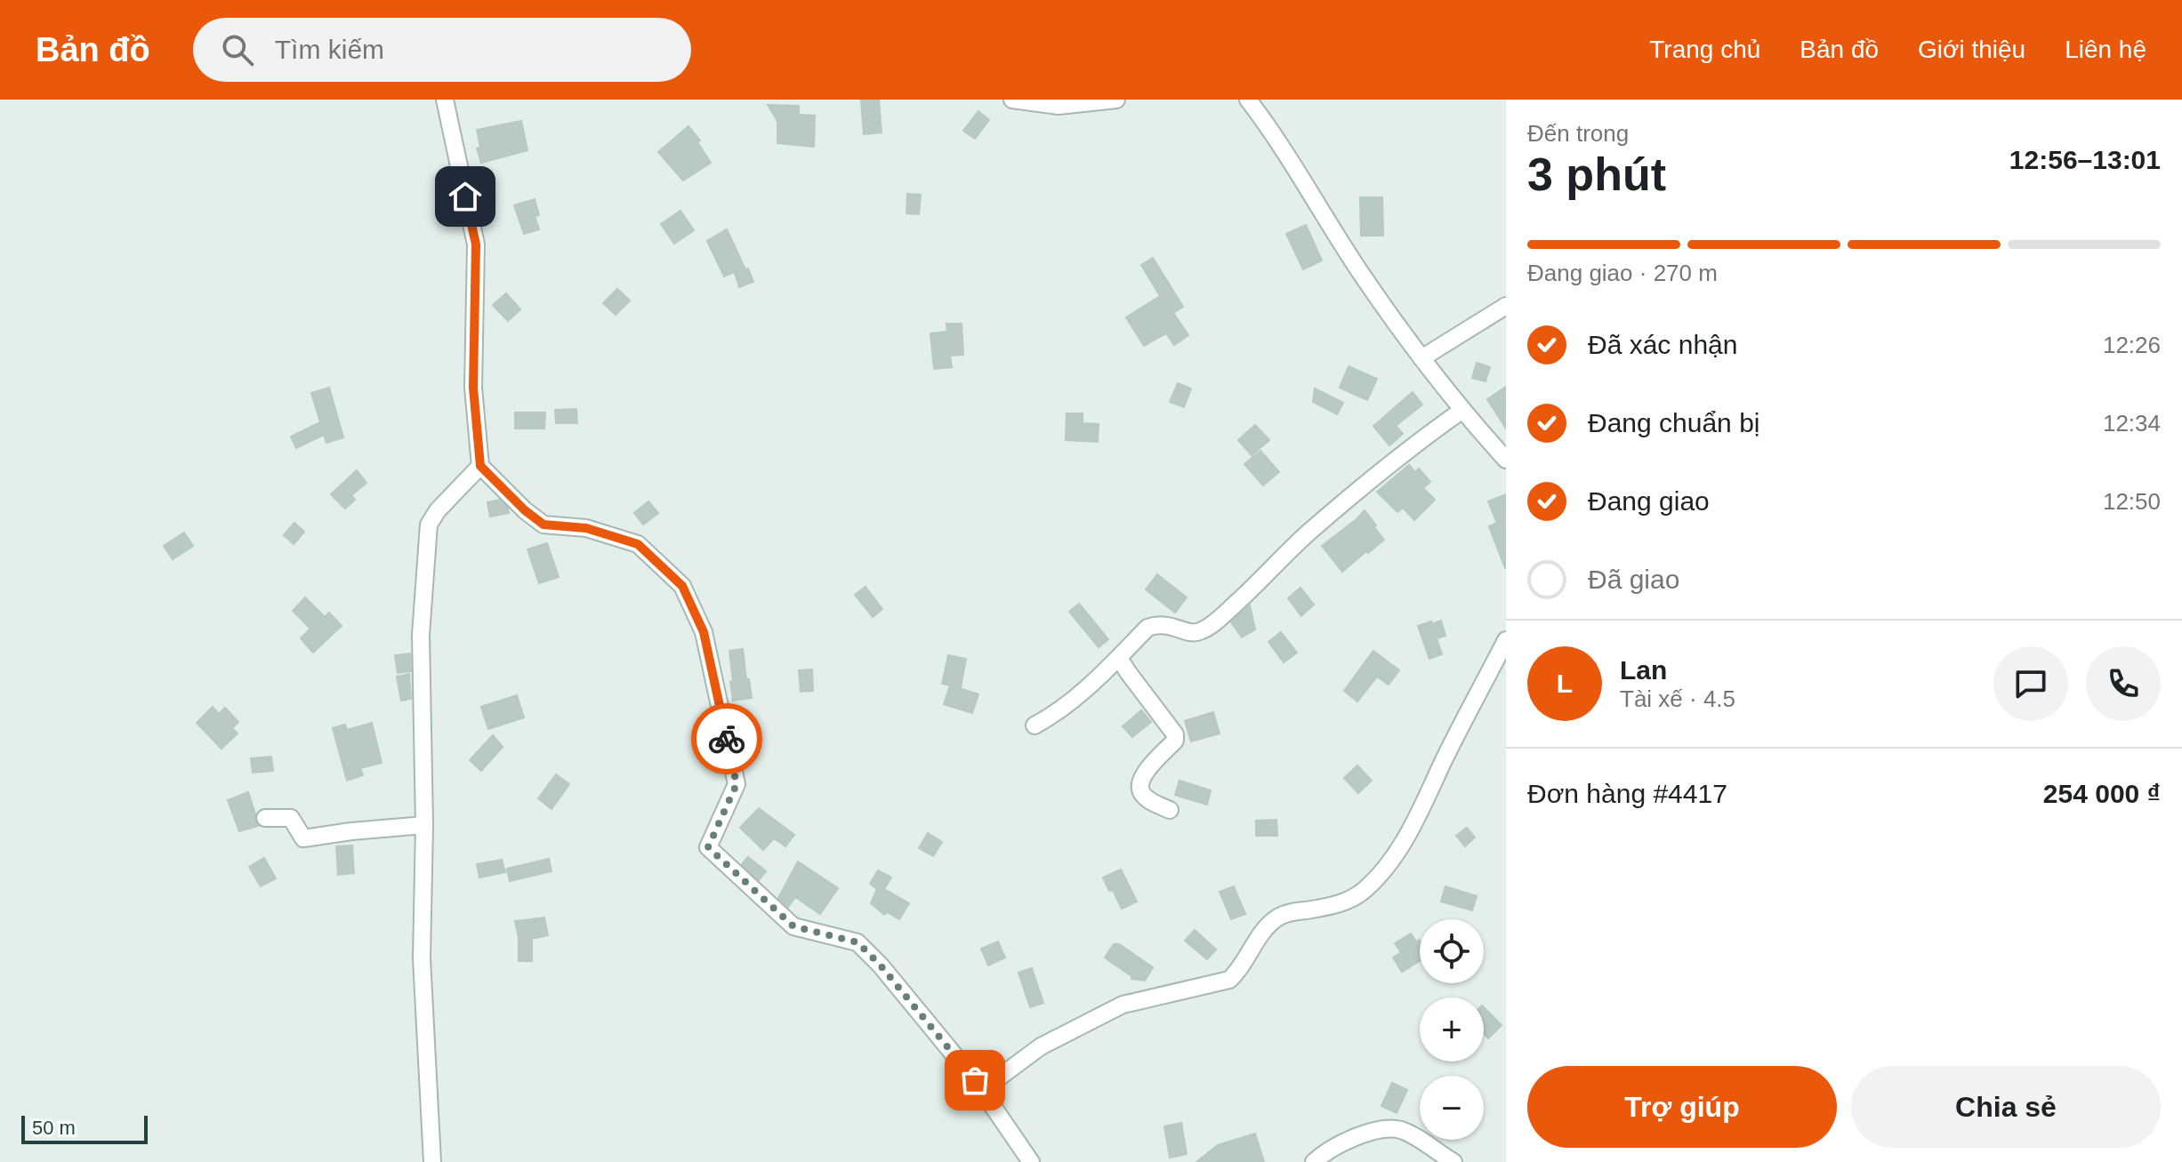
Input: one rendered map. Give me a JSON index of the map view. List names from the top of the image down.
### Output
{
  "scale_bar": "50 m",
  "page": {
    "header": "Bản đồ",
    "search": "Tìm kiếm",
    "nav": [
      "Trang chủ",
      "Bản đồ",
      "Giới thiệu",
      "Liên hệ"
    ],
    "heading": ["3 phút", "Đến trong", "12:56–13:01"],
    "panel": [
      "Lan",
      "Tài xế · 4.5",
      "Đơn hàng #4417",
      "254 000 ₫"
    ],
    "bar": "Đang giao · 270 m",
    "list": [
      ["Đã xác nhận", "12:26"],
      ["Đang chuẩn bị", "12:34"],
      ["Đang giao", "12:50"],
      "Đã giao"
    ],
    "round": "L",
    "map_buttons": ["+", "−"],
    "buttons": ["Trợ giúp", "Chia sẻ"],
    "scale": "50 m"
  }
}
